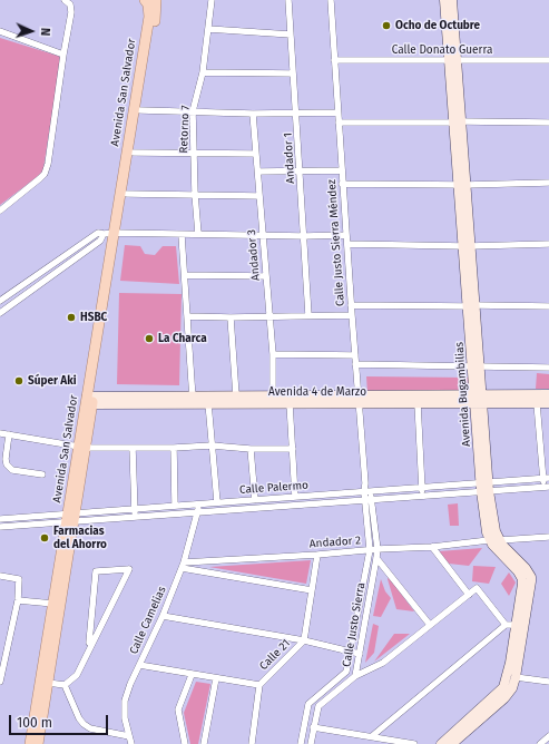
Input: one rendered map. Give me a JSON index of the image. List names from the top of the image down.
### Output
{
  "streets": {
    "main road": ["Avenida San Salvador", "Avenida 4 de Marzo", "Avenida Bugambilias"],
    "street": [
      "Calle Donato Guerra",
      "Retorno 7",
      "Andador 1",
      "Calle Justo Sierra Méndez",
      "Andador 3",
      "Calle Palermo",
      "Andador 2",
      "Calle Camelias",
      "Calle Justo Sierra",
      "Calle 21"
    ]
  },
  "crossings": [
    ["Calle Donato Guerra", "Calle Justo Sierra Méndez"],
    ["Calle Donato Guerra", "Avenida Bugambilias"],
    ["Avenida San Salvador", "Avenida 4 de Marzo"],
    ["Avenida San Salvador", "Calle Palermo"],
    ["Calle Justo Sierra Méndez", "Avenida 4 de Marzo"],
    ["Calle Justo Sierra Méndez", "Calle Palermo"],
    ["Calle Justo Sierra Méndez", "Calle Justo Sierra"],
    ["Andador 3", "Avenida 4 de Marzo"],
    ["Avenida 4 de Marzo", "Avenida Bugambilias"],
    ["Avenida Bugambilias", "Calle Palermo"],
    ["Avenida Bugambilias", "Andador 2"],
    ["Calle Palermo", "Calle Camelias"],
    ["Calle Palermo", "Calle Justo Sierra"],
    ["Andador 2", "Calle Camelias"],
    ["Andador 2", "Calle Justo Sierra"],
    ["Andador 2", "Calle 21"]
  ],
  "places": [
    "Ocho de Octubre",
    "HSBC",
    "La Charca",
    "Súper Aki",
    "Farmacias del Ahorro"
  ],
  "scale_bar": "100 m",
  "north": "right"
}
